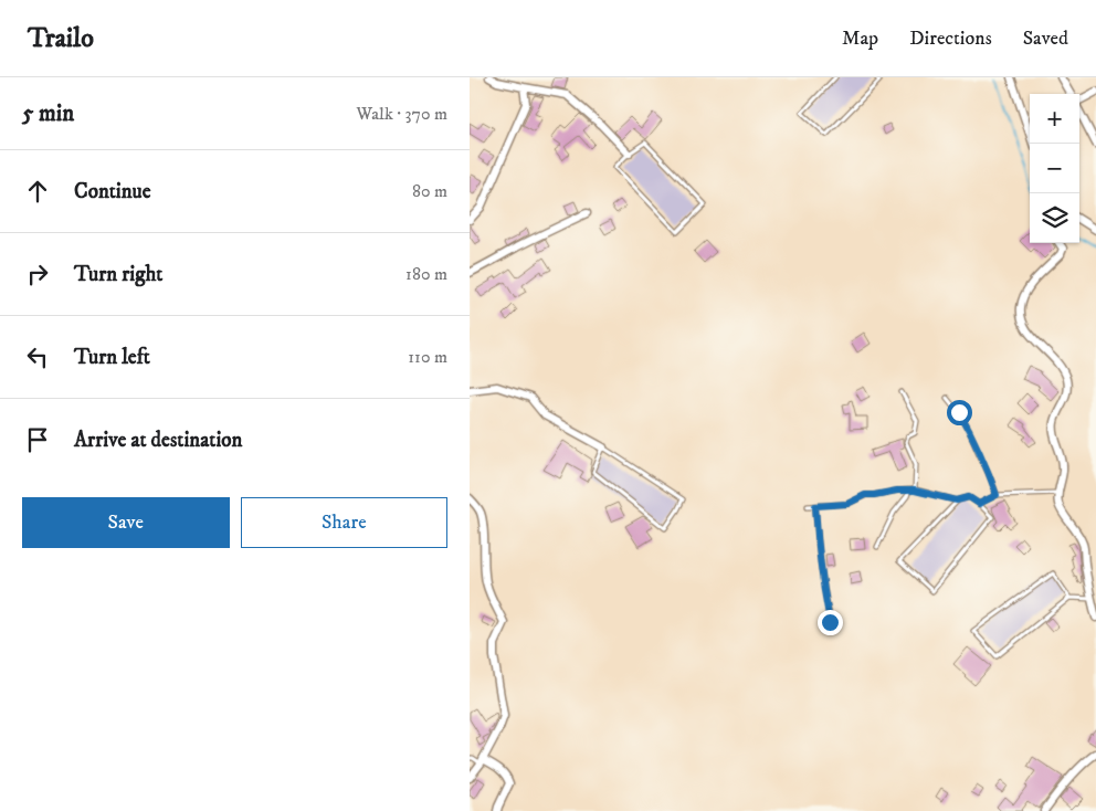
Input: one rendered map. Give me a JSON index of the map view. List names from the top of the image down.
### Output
{
  "page": {
    "header": "Trailo",
    "nav": ["Map", "Directions", "Saved"],
    "heading": ["5 min", "Walk · 370 m"],
    "map_buttons": ["+", "−"],
    "list": [
      ["Continue", "80 m"],
      ["Turn right", "180 m"],
      ["Turn left", "110 m"],
      "Arrive at destination"
    ],
    "buttons": ["Save", "Share"]
  }
}
